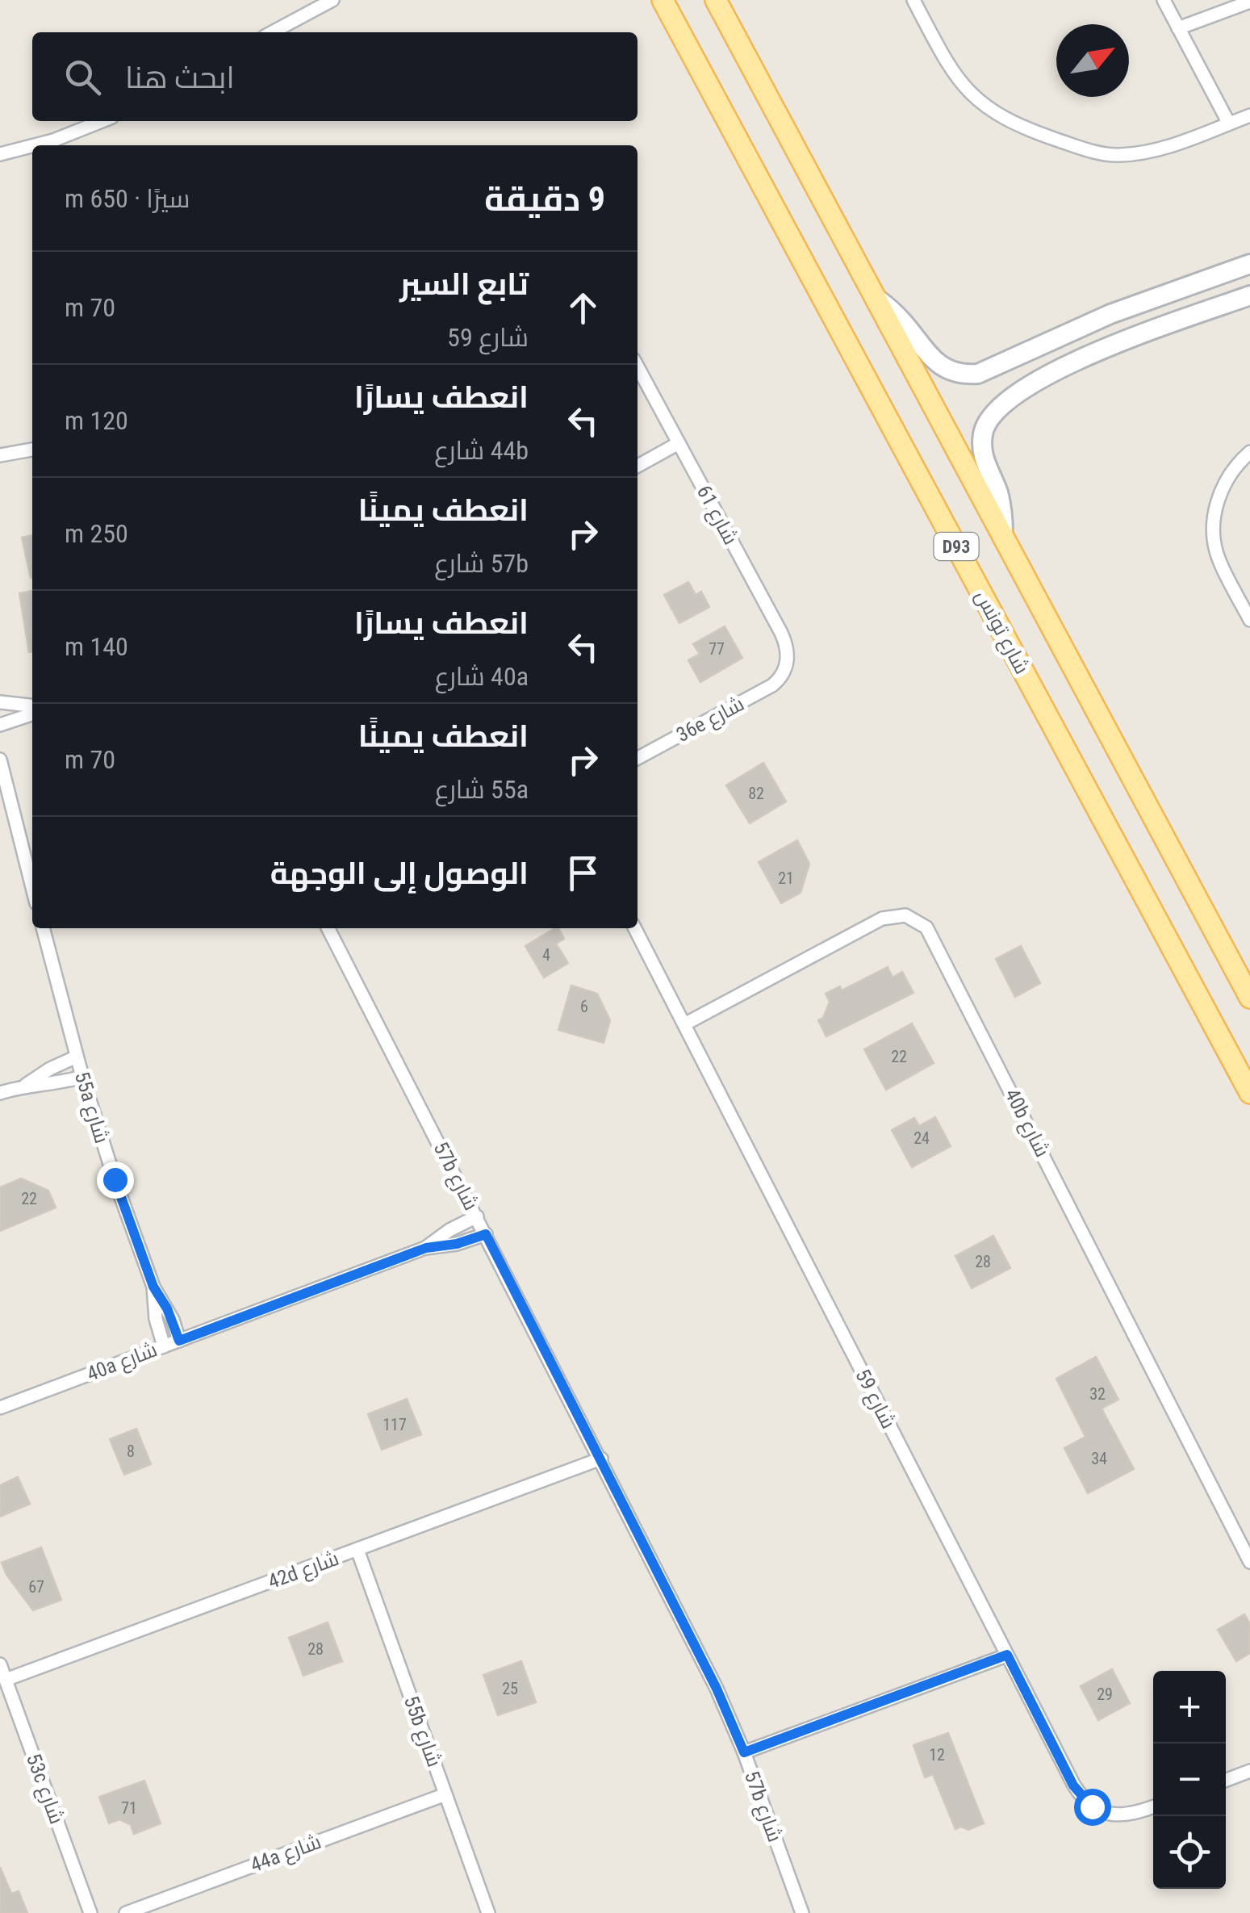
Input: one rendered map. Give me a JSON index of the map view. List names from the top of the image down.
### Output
{
  "streets": {
    "main road": ["D93", "شارع تونس"],
    "street": [
      "شارع 61",
      "36e شارع",
      "55a شارع",
      "40b شارع",
      "57b شارع",
      "40a شارع",
      "شارع 59",
      "42d شارع",
      "55b شارع",
      "53c شارع",
      "44a شارع"
    ]
  },
  "crossings": [
    ["شارع 61", "36e شارع"],
    ["55a شارع", "40a شارع"],
    ["40b شارع", "شارع 59"],
    ["57b شارع", "40a شارع"],
    ["57b شارع", "42d شارع"],
    ["42d شارع", "55b شارع"],
    ["42d شارع", "53c شارع"],
    ["55b شارع", "44a شارع"]
  ],
  "house_numbers": [
    "77",
    "82",
    "21",
    "4",
    "6",
    "22",
    "24",
    "22",
    "28",
    "32",
    "117",
    "8",
    "34",
    "67",
    "28",
    "25",
    "29",
    "12",
    "71"
  ],
  "north": "top right",
  "page": {
    "search": "ابحث هنا",
    "heading": ["9 دقيقة", "سيرًا · 650 m"],
    "list": [
      ["تابع السير", "شارع 59", "70 m"],
      ["انعطف يسارًا", "44b شارع", "120 m"],
      ["انعطف يمينًا", "57b شارع", "250 m"],
      ["انعطف يسارًا", "40a شارع", "140 m"],
      ["انعطف يمينًا", "55a شارع", "70 m"],
      "الوصول إلى الوجهة"
    ],
    "map_buttons": ["+", "−"]
  }
}
